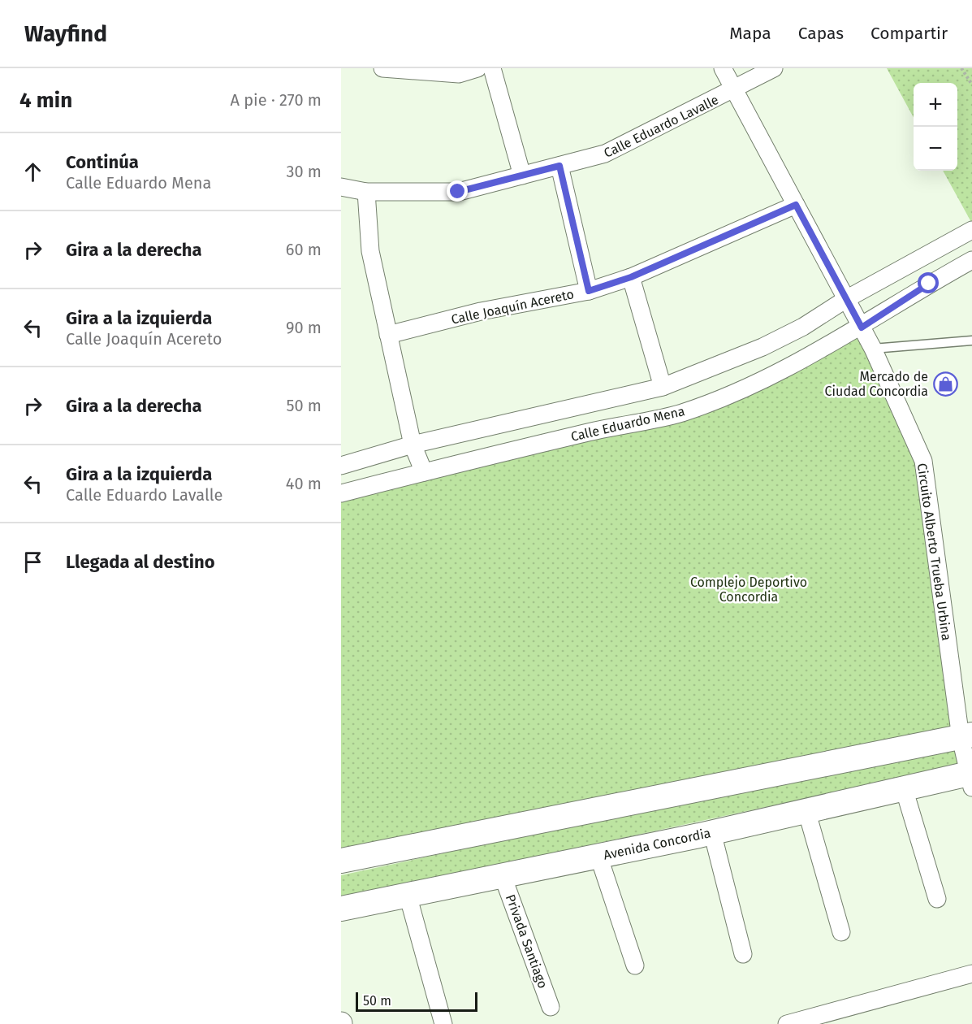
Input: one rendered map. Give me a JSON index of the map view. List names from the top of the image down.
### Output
{
  "streets": {
    "main road": ["Avenida Concordia"],
    "street": [
      "Calle Eduardo Lavalle",
      "Calle Joaquín Acereto",
      "Calle Eduardo Mena",
      "Circuito Alberto Trueba Urbina",
      "Privada Santiago"
    ]
  },
  "crossings": [
    ["Calle Eduardo Lavalle", "Circuito Alberto Trueba Urbina"],
    ["Calle Joaquín Acereto", "Circuito Alberto Trueba Urbina"],
    ["Calle Eduardo Mena", "Circuito Alberto Trueba Urbina"],
    ["Circuito Alberto Trueba Urbina", "Avenida Concordia"],
    ["Avenida Concordia", "Privada Santiago"]
  ],
  "parks": ["Complejo Deportivo Concordia"],
  "places": {
    "shop": ["Mercado de Ciudad Concordia"]
  },
  "scale_bar": "50 m",
  "page": {
    "header": "Wayfind",
    "nav": ["Mapa", "Capas", "Compartir"],
    "heading": ["4 min", "A pie · 270 m"],
    "map_buttons": ["+", "−"],
    "list": [
      ["Continúa", "Calle Eduardo Mena", "30 m"],
      ["Gira a la derecha", "60 m"],
      ["Gira a la izquierda", "Calle Joaquín Acereto", "90 m"],
      ["Gira a la derecha", "50 m"],
      ["Gira a la izquierda", "Calle Eduardo Lavalle", "40 m"],
      "Llegada al destino"
    ],
    "scale": "50 m"
  }
}
